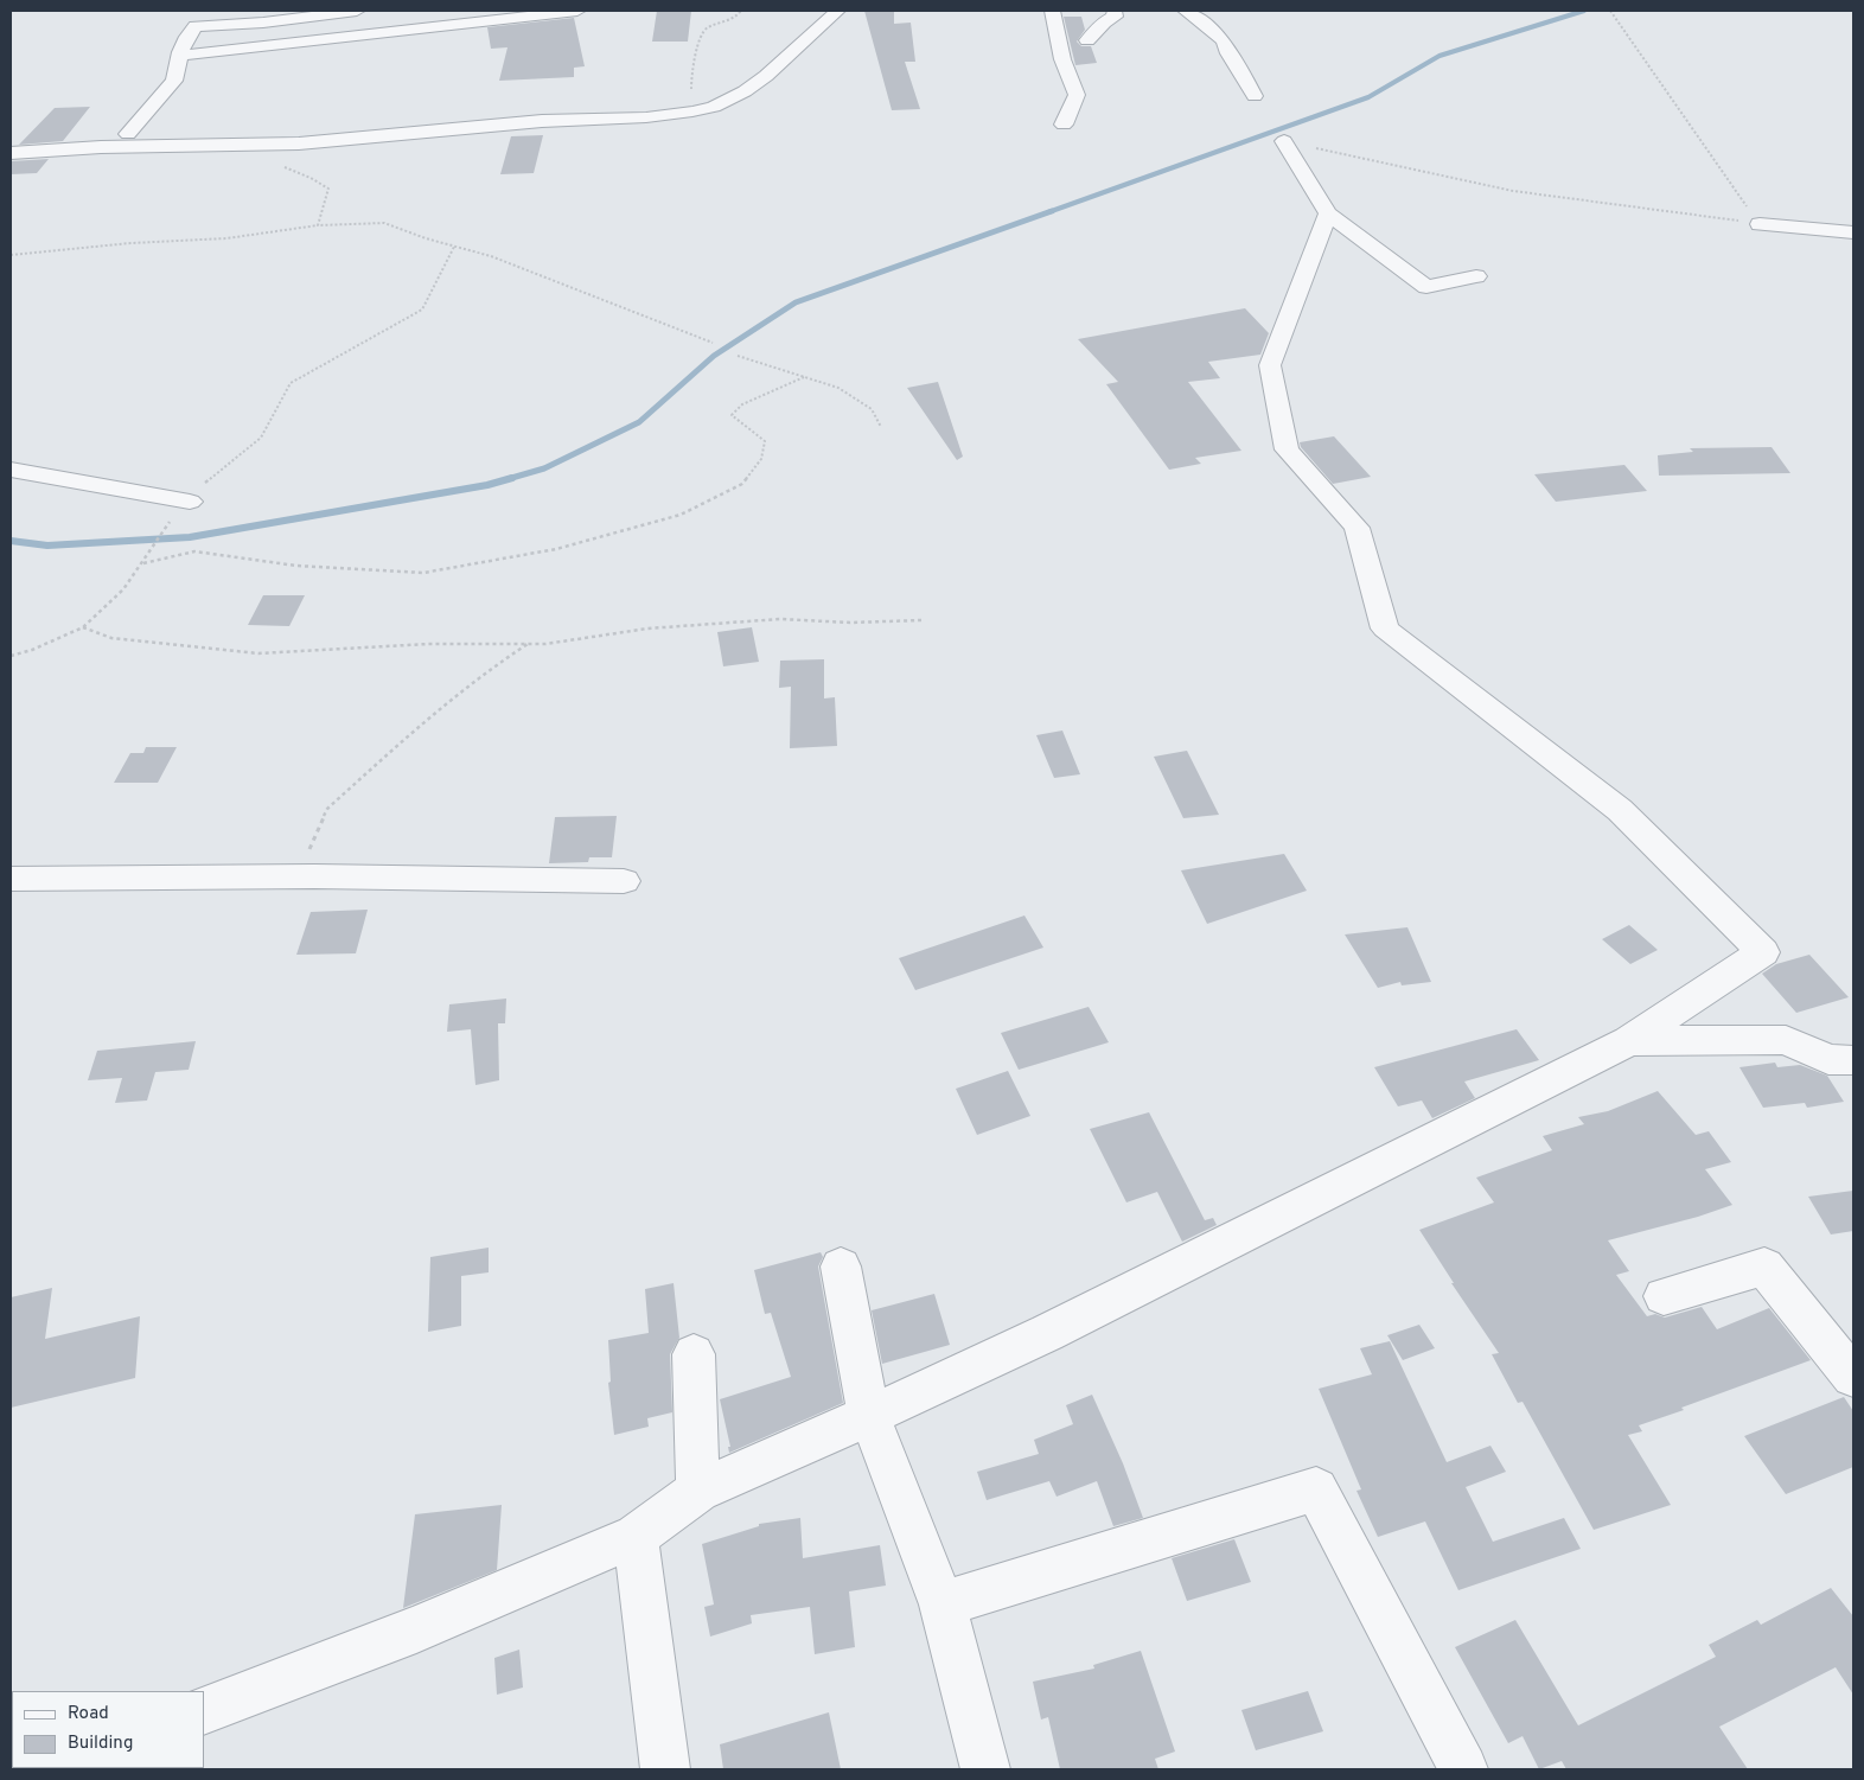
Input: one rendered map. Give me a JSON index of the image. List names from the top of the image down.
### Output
{
  "legend": ["Road", "Building"]
}
